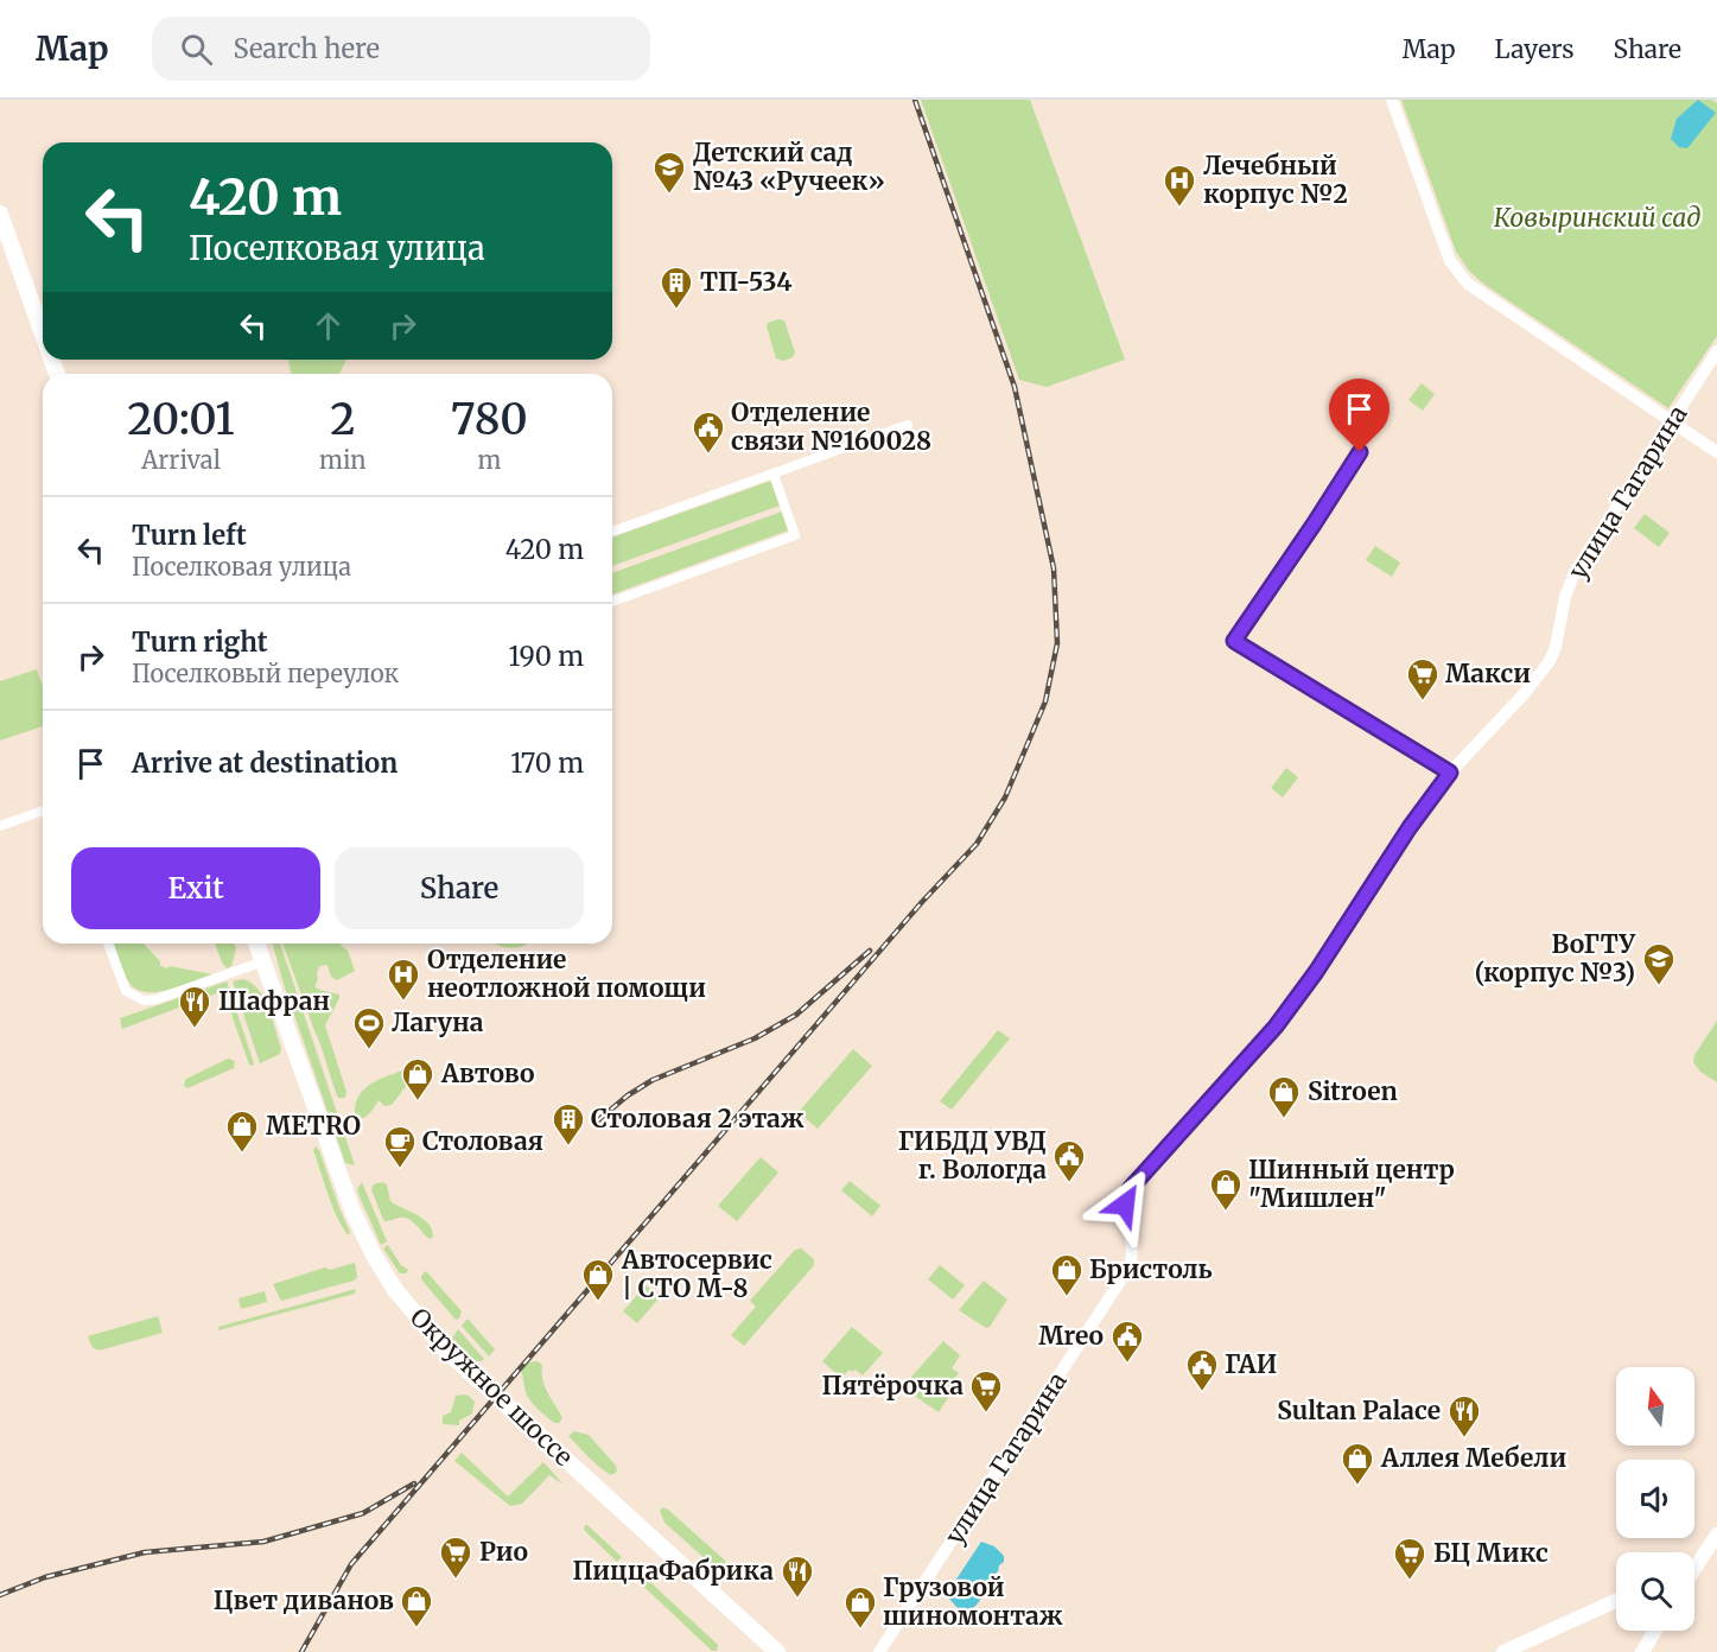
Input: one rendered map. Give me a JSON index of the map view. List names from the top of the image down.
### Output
{
  "streets": {
    "main road": ["Окружное шоссе"],
    "street": ["улица Гагарина"]
  },
  "parks": ["Ковыринский сад"],
  "places": {
    "school or university": ["Детский сад №43 «Ручеек»", "ВоГТУ (корпус №3)"],
    "hospital": ["Лечебный корпус №2", "Отделение неотложной помощи"],
    "building": ["ТП-534", "Столовая 2 этаж"],
    "public building": [
      "Отделение связи №160028",
      "ГИБДД УВД г. Вологда",
      "Mreo",
      "ГАИ"
    ],
    "supermarket": [
      "Макси",
      "Пятёрочка",
      "Рио",
      "БЦ Микс"
    ],
    "restaurant": ["Шафран", "Sultan Palace", "ПиццаФабрика"],
    "sports": ["Лагуна"],
    "shop": [
      "Автово",
      "Sitroen",
      "METRO",
      "Шинный центр \"Мишлен\"",
      "Бристоль",
      "Автосервис | СТО М-8",
      "Аллея Мебели",
      "Цвет диванов",
      "Грузовой шиномонтаж"
    ],
    "cafe": ["Столовая"]
  },
  "north": "top",
  "page": {
    "header": "Map",
    "search": "Search here",
    "nav": ["Map", "Layers", "Share"],
    "turn": ["420 m", "Поселковая улица"],
    "eta": [
      "20:01",
      "Arrival",
      "2",
      "min",
      "780",
      "m"
    ],
    "list": [
      {
        "name": "Turn left",
        "note": "Поселковая улица",
        "value": "420 m"
      },
      {
        "name": "Turn right",
        "note": "Поселковый переулок",
        "value": "190 m"
      },
      {
        "name": "Arrive at destination",
        "value": "170 m"
      }
    ],
    "buttons": ["Exit", "Share"]
  }
}
